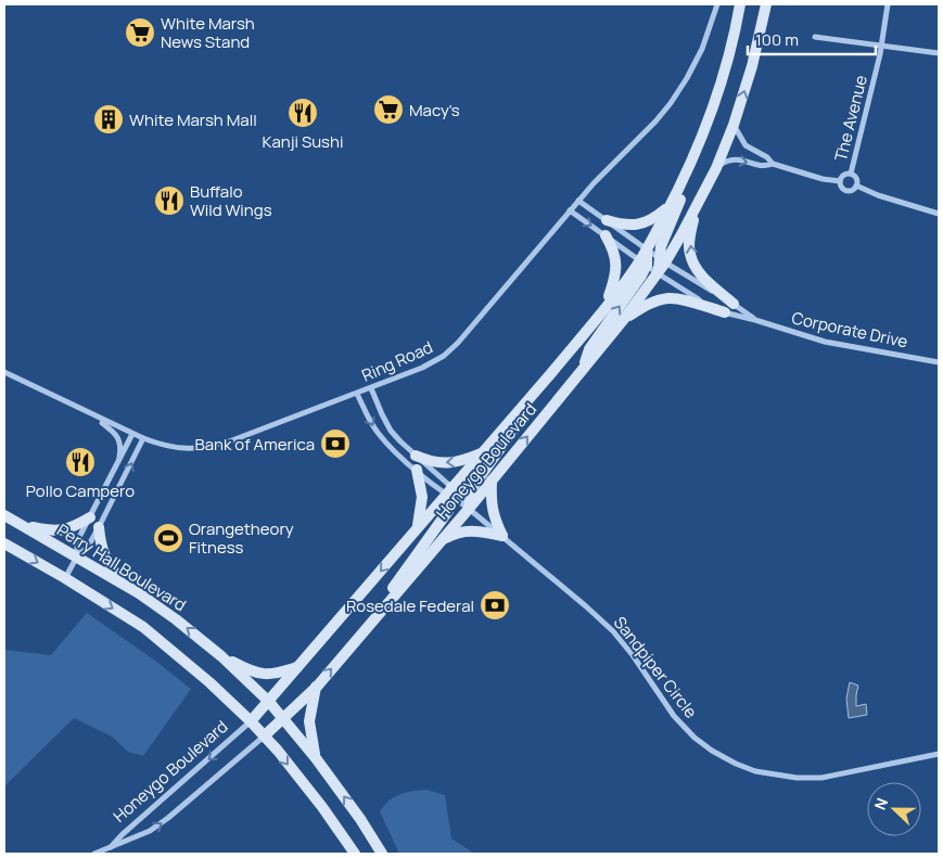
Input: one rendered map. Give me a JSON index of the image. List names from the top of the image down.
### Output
{
  "streets": {
    "main road": ["Honeygo Boulevard", "Perry Hall Boulevard"],
    "street": [
      "The Avenue",
      "Corporate Drive",
      "Ring Road",
      "Sandpiper Circle"
    ]
  },
  "crossings": [
    ["Corporate Drive", "Honeygo Boulevard"],
    ["Honeygo Boulevard", "Perry Hall Boulevard"],
    ["Honeygo Boulevard", "Sandpiper Circle"]
  ],
  "places": {
    "supermarket": ["White Marsh News Stand", "Macy's"],
    "restaurant": ["Kanji Sushi", "Buffalo Wild Wings", "Pollo Campero"],
    "building": ["White Marsh Mall"],
    "bank": ["Bank of America", "Rosedale Federal"],
    "sports": ["Orangetheory Fitness"]
  },
  "scale_bar": "100 m",
  "north": "left"
}
